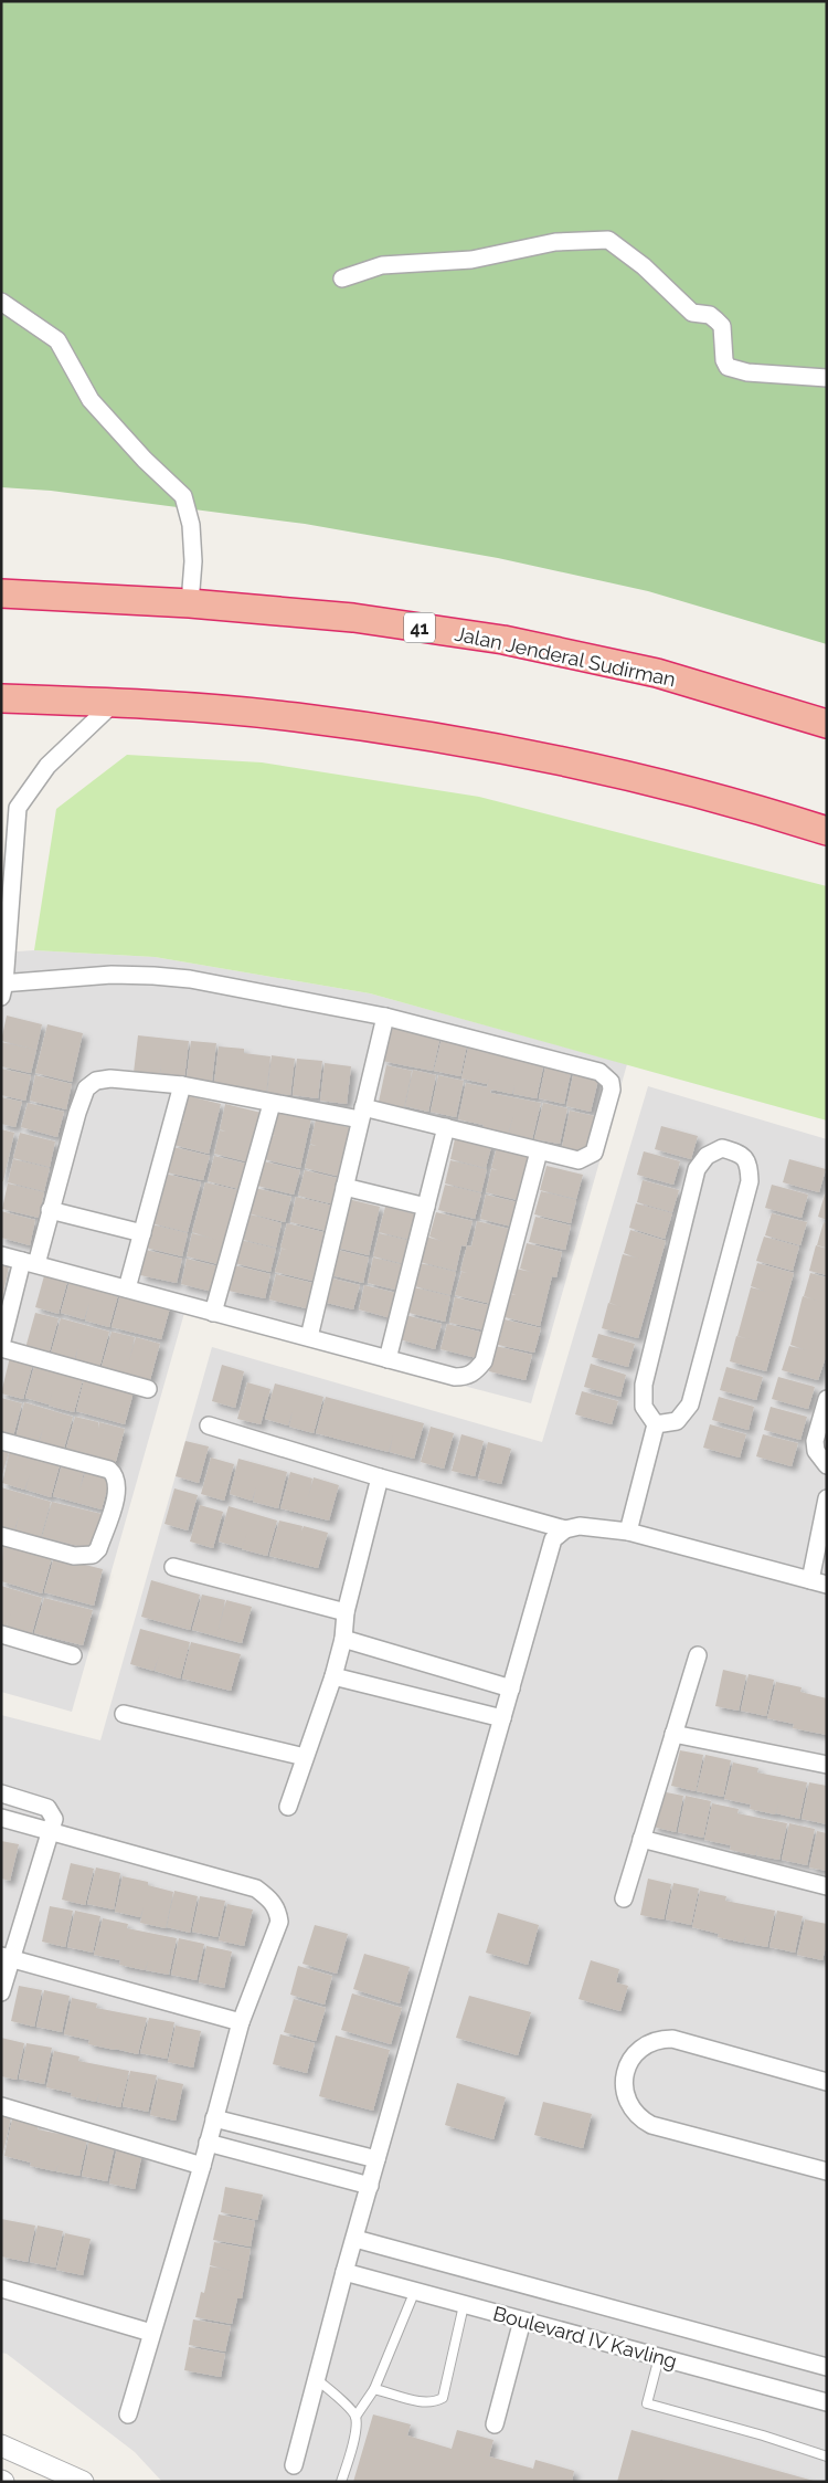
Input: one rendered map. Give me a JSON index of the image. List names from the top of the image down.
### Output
{
  "streets": {
    "highway": ["41", "Jalan Jenderal Sudirman"],
    "street": ["Boulevard IV Kavling"]
  }
}
